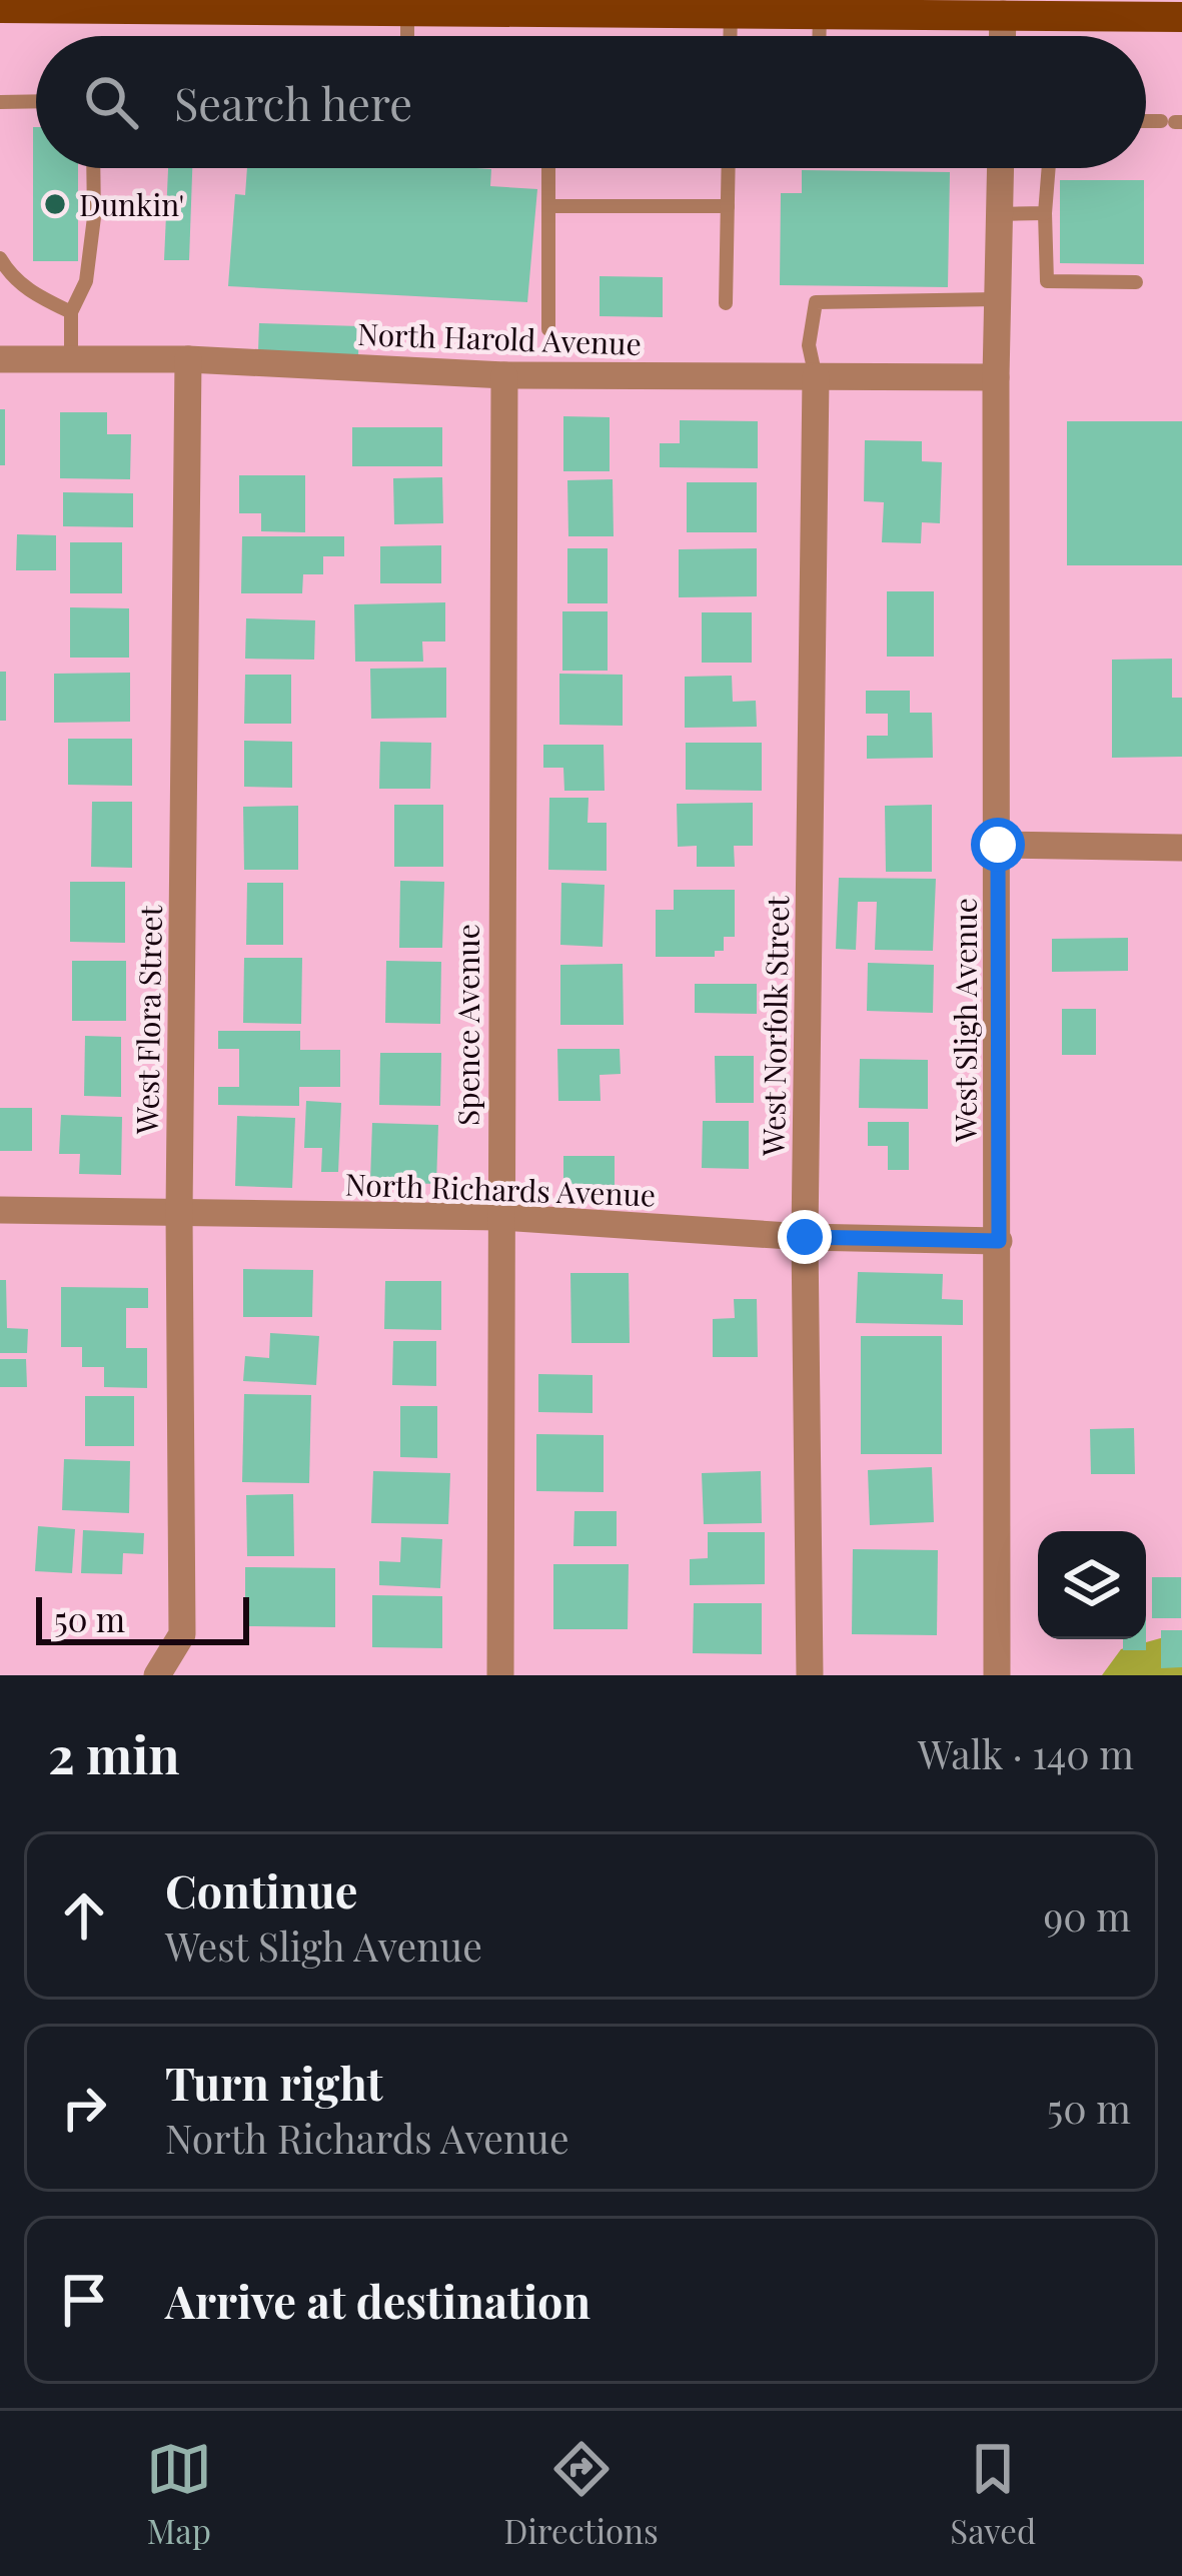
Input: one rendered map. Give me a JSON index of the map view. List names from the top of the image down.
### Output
{
  "streets": {
    "street": [
      "North Harold Avenue",
      "West Flora Street",
      "West Sligh Avenue",
      "Spence Avenue",
      "West Norfolk Street",
      "North Richards Avenue"
    ]
  },
  "crossings": [
    ["North Harold Avenue", "West Flora Street"],
    ["North Harold Avenue", "West Sligh Avenue"],
    ["North Harold Avenue", "Spence Avenue"],
    ["North Harold Avenue", "West Norfolk Street"],
    ["West Flora Street", "North Richards Avenue"],
    ["West Sligh Avenue", "North Richards Avenue"],
    ["Spence Avenue", "North Richards Avenue"],
    ["West Norfolk Street", "North Richards Avenue"]
  ],
  "places": ["Dunkin'"],
  "scale_bar": "50 m",
  "page": {
    "search": "Search here",
    "scale": "50 m",
    "heading": ["2 min", "Walk · 140 m"],
    "list": [
      ["Continue", "West Sligh Avenue", "90 m"],
      ["Turn right", "North Richards Avenue", "50 m"],
      "Arrive at destination"
    ],
    "nav": ["Map", "Directions", "Saved"]
  }
}
